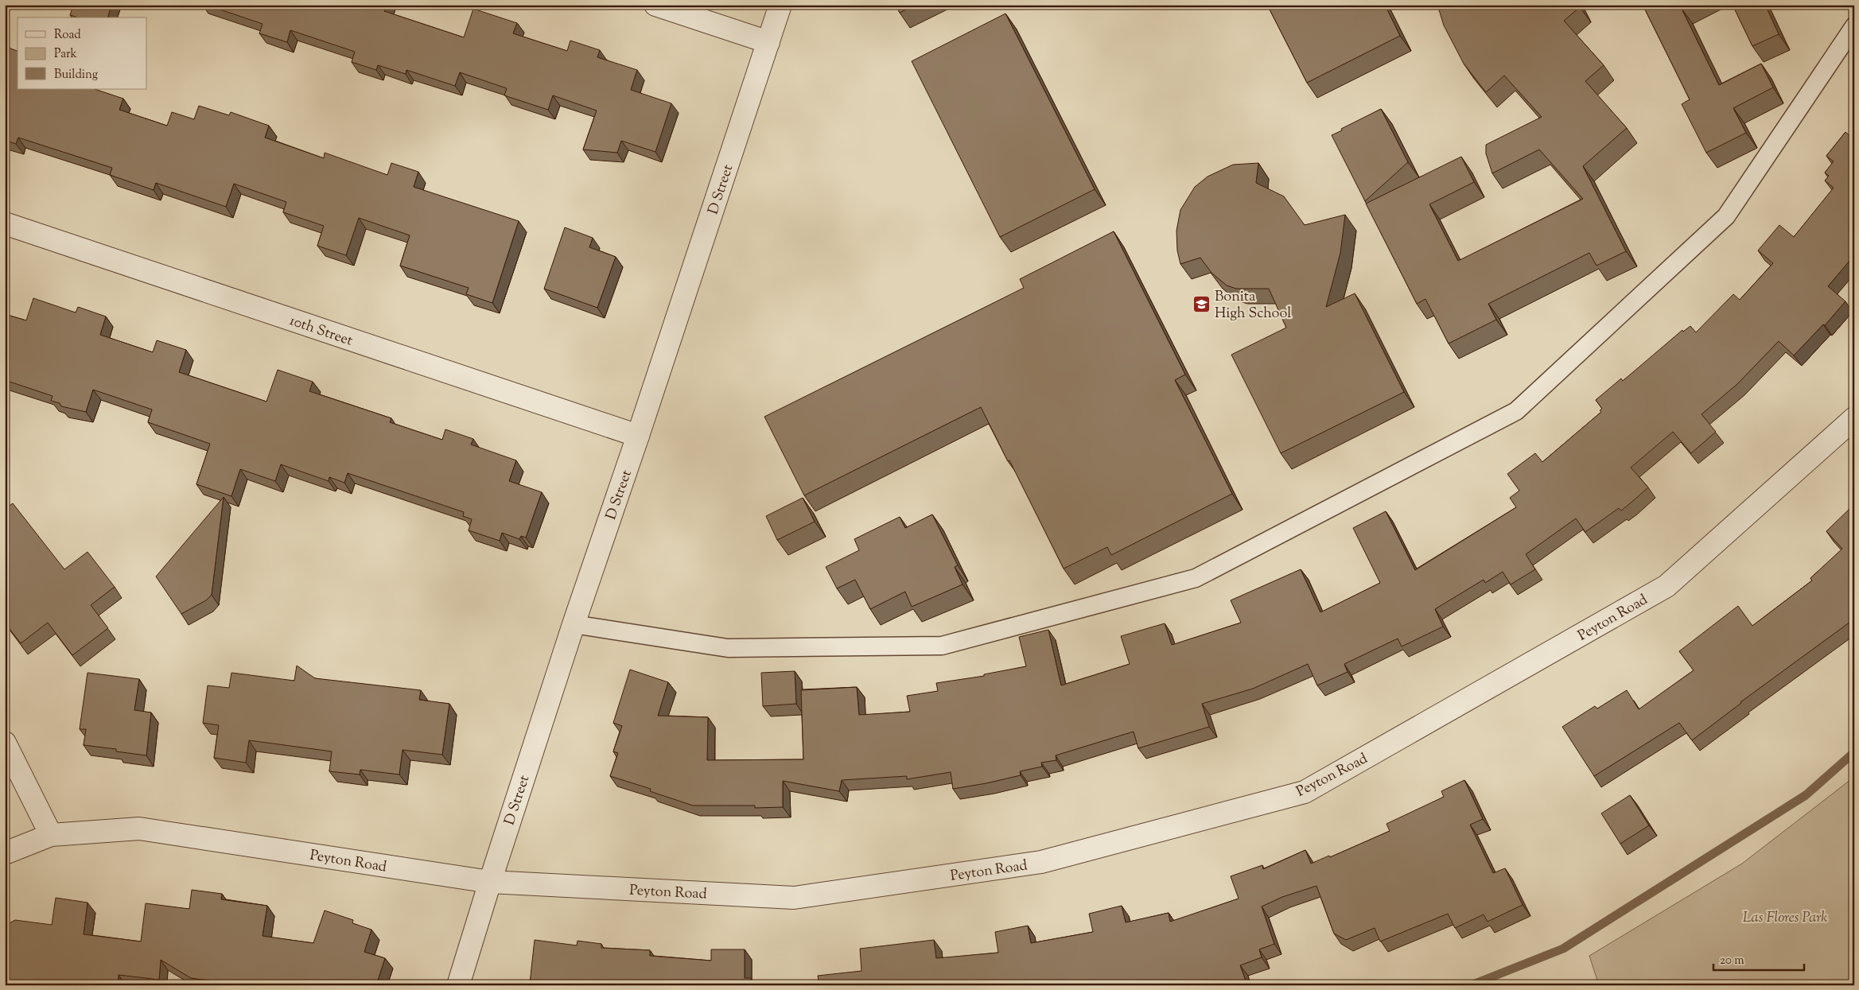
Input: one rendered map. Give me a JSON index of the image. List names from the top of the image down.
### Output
{
  "streets": {
    "street": ["D Street", "10th Street", "Peyton Road"]
  },
  "crossings": [
    ["D Street", "10th Street"],
    ["D Street", "Peyton Road"]
  ],
  "parks": ["Las Flores Park"],
  "places": {
    "school or university": ["Bonita High School"]
  },
  "legend": ["Road", "Park", "Building"],
  "scale_bar": "20 m"
}
